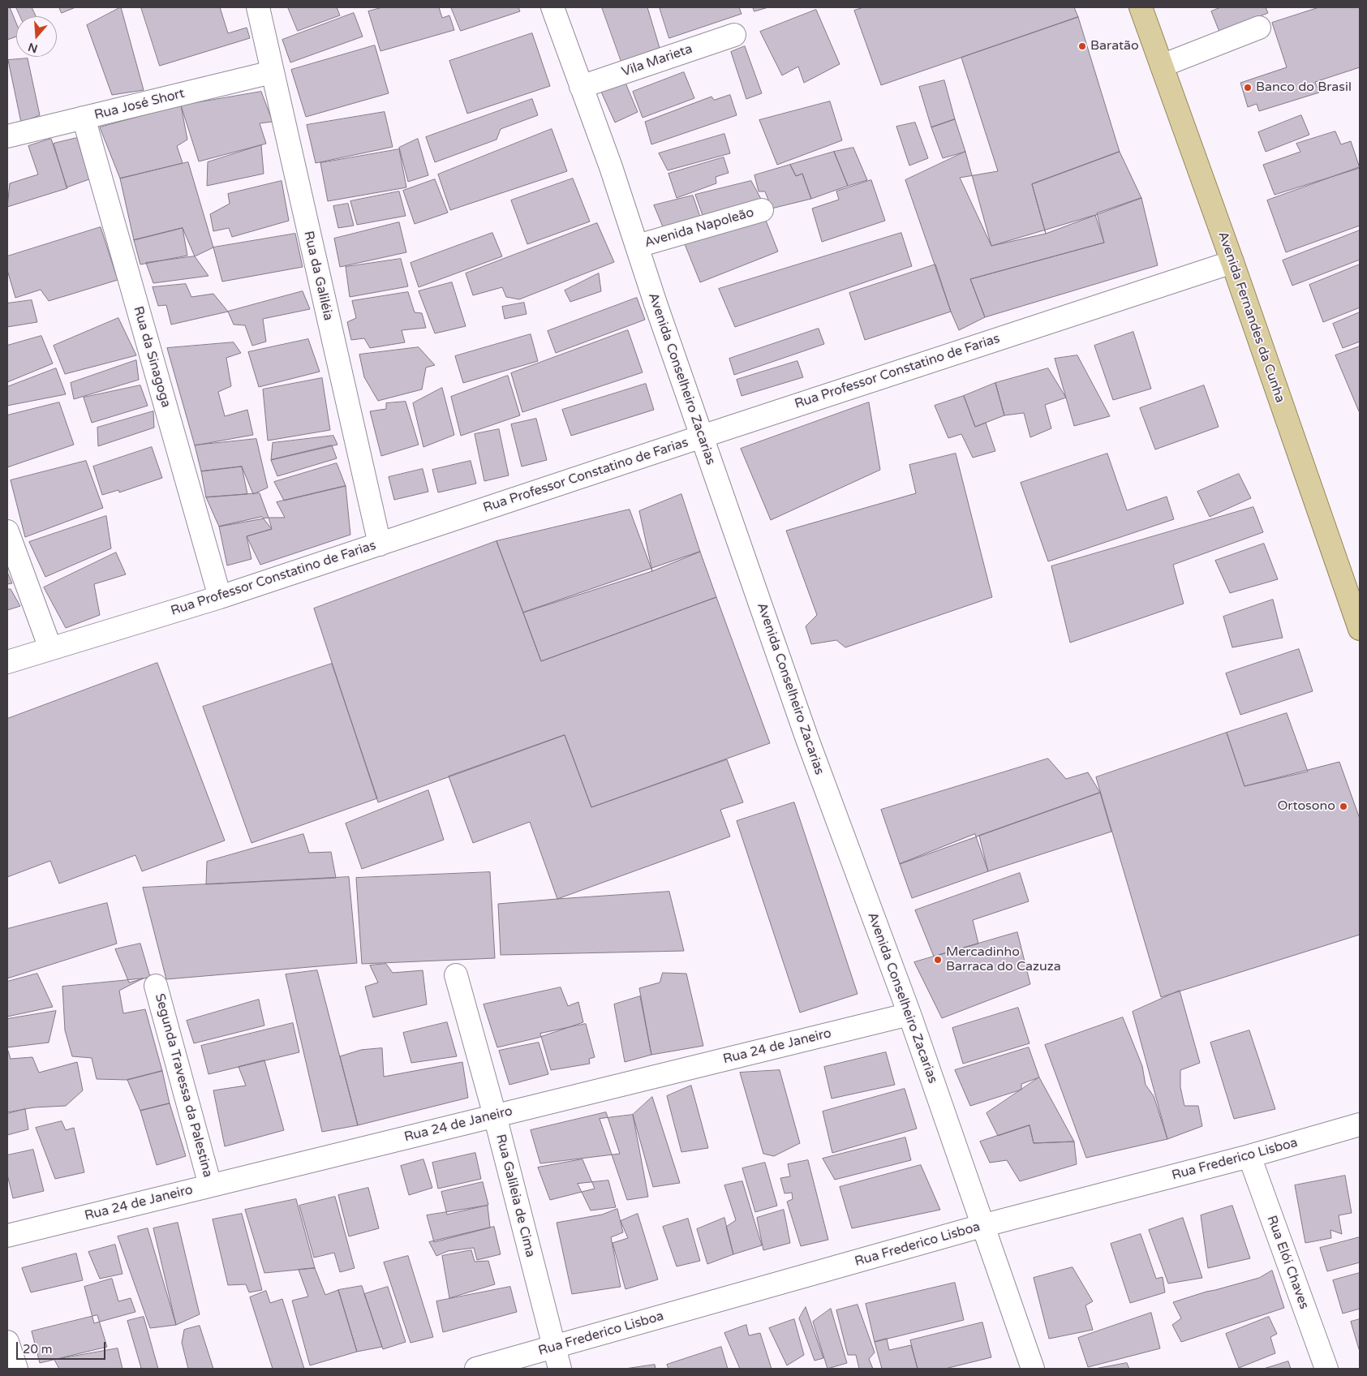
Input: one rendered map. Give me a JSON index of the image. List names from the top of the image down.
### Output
{
  "streets": {
    "main road": ["Avenida Fernandes da Cunha"],
    "street": [
      "Vila Marieta",
      "Rua José Short",
      "Avenida Napoleão",
      "Rua da Galiléia",
      "Rua da Sinagoga",
      "Rua Professor Constatino de Farias",
      "Avenida Conselheiro Zacarias",
      "Rua 24 de Janeiro",
      "Segunda Travessa da Palestina",
      "Rua Frederico Lisboa",
      "Rua Galileia de Cima",
      "Rua Elói Chaves"
    ]
  },
  "crossings": [
    ["Vila Marieta", "Avenida Conselheiro Zacarias"],
    ["Rua José Short", "Rua da Galiléia"],
    ["Rua José Short", "Rua da Sinagoga"],
    ["Avenida Napoleão", "Avenida Conselheiro Zacarias"],
    ["Rua da Galiléia", "Rua Professor Constatino de Farias"],
    ["Avenida Fernandes da Cunha", "Rua Professor Constatino de Farias"],
    ["Rua da Sinagoga", "Rua Professor Constatino de Farias"],
    ["Rua Professor Constatino de Farias", "Avenida Conselheiro Zacarias"],
    ["Avenida Conselheiro Zacarias", "Rua 24 de Janeiro"],
    ["Avenida Conselheiro Zacarias", "Rua Frederico Lisboa"],
    ["Rua 24 de Janeiro", "Segunda Travessa da Palestina"],
    ["Rua 24 de Janeiro", "Rua Galileia de Cima"],
    ["Rua Frederico Lisboa", "Rua Galileia de Cima"],
    ["Rua Frederico Lisboa", "Rua Elói Chaves"]
  ],
  "places": [
    "Baratão",
    "Banco do Brasil",
    "Ortosono",
    "Mercadinho Barraca do Cazuza"
  ],
  "scale_bar": "20 m",
  "north": "bottom"
}
